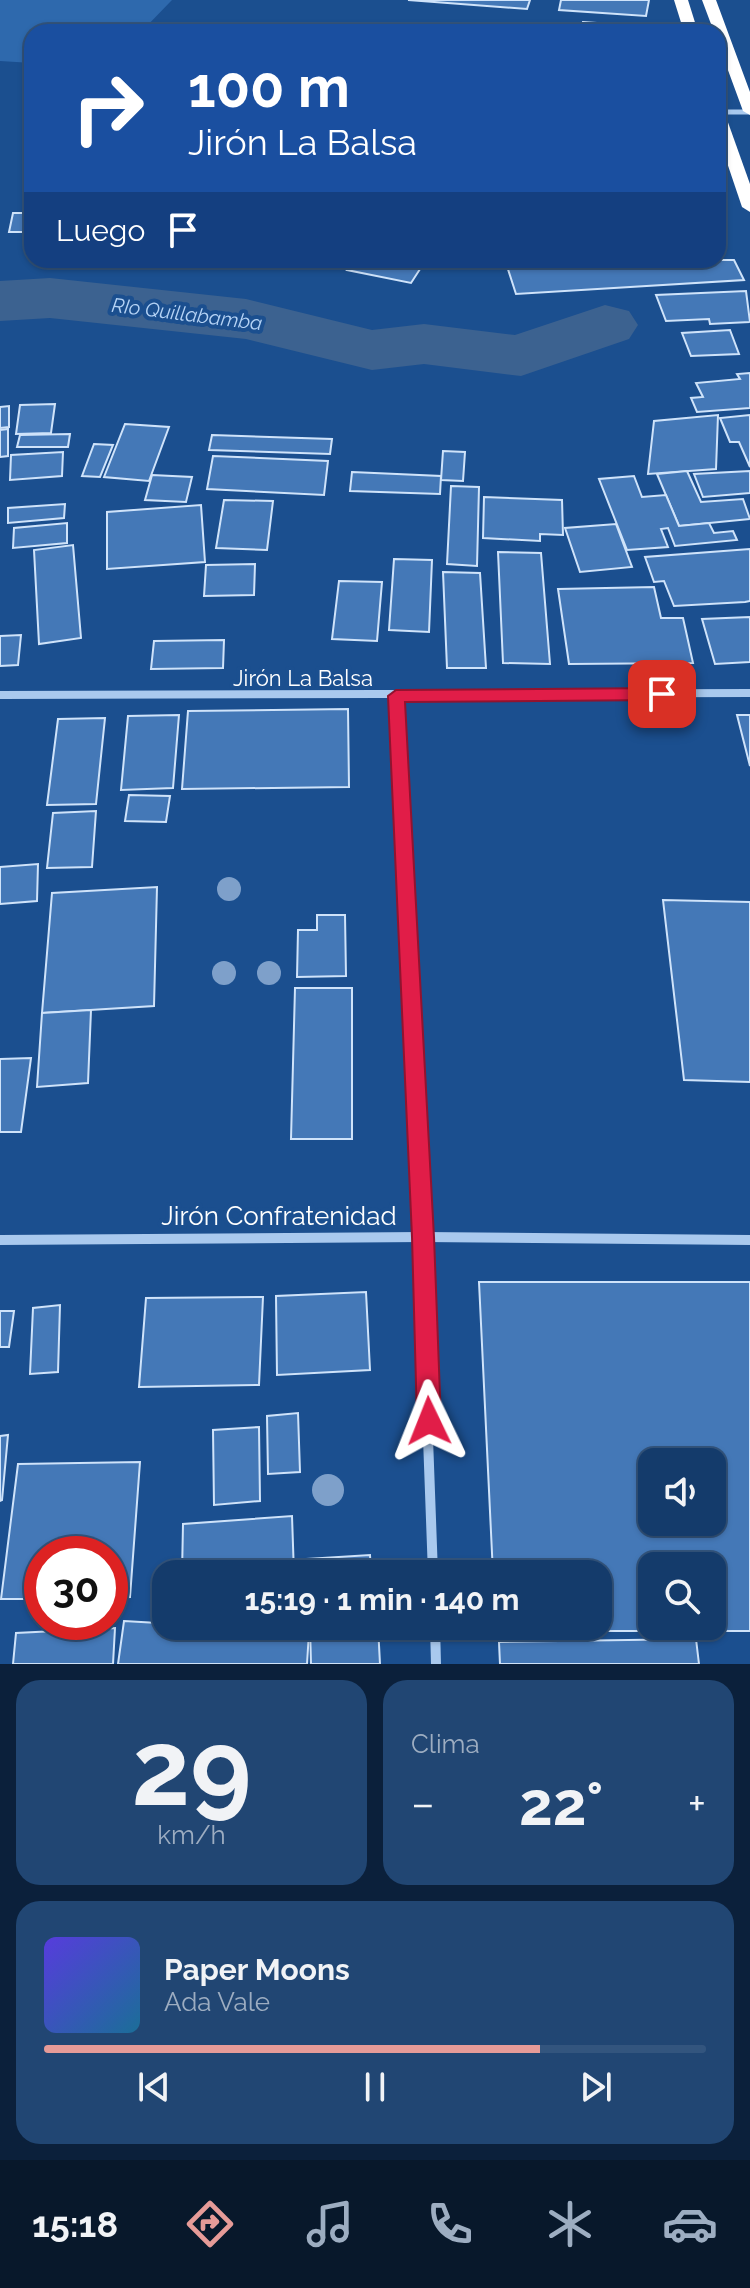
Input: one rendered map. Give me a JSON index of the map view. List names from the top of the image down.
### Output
{
  "streets": {
    "street": ["Jirón La Balsa", "Jirón Confratenidad"]
  },
  "water": ["RIo Quillabamba"],
  "page": {
    "turn": ["100 m", "Jirón La Balsa"],
    "then": "Luego",
    "limit": "30",
    "trip": "15:19 · 1 min · 140 m",
    "tile": [
      ["29", "km/h"],
      "Clima"
    ],
    "heat": ["−", "22°", "+"],
    "song": ["Paper Moons", "Ada Vale"],
    "tabs": "15:18"
  }
}
